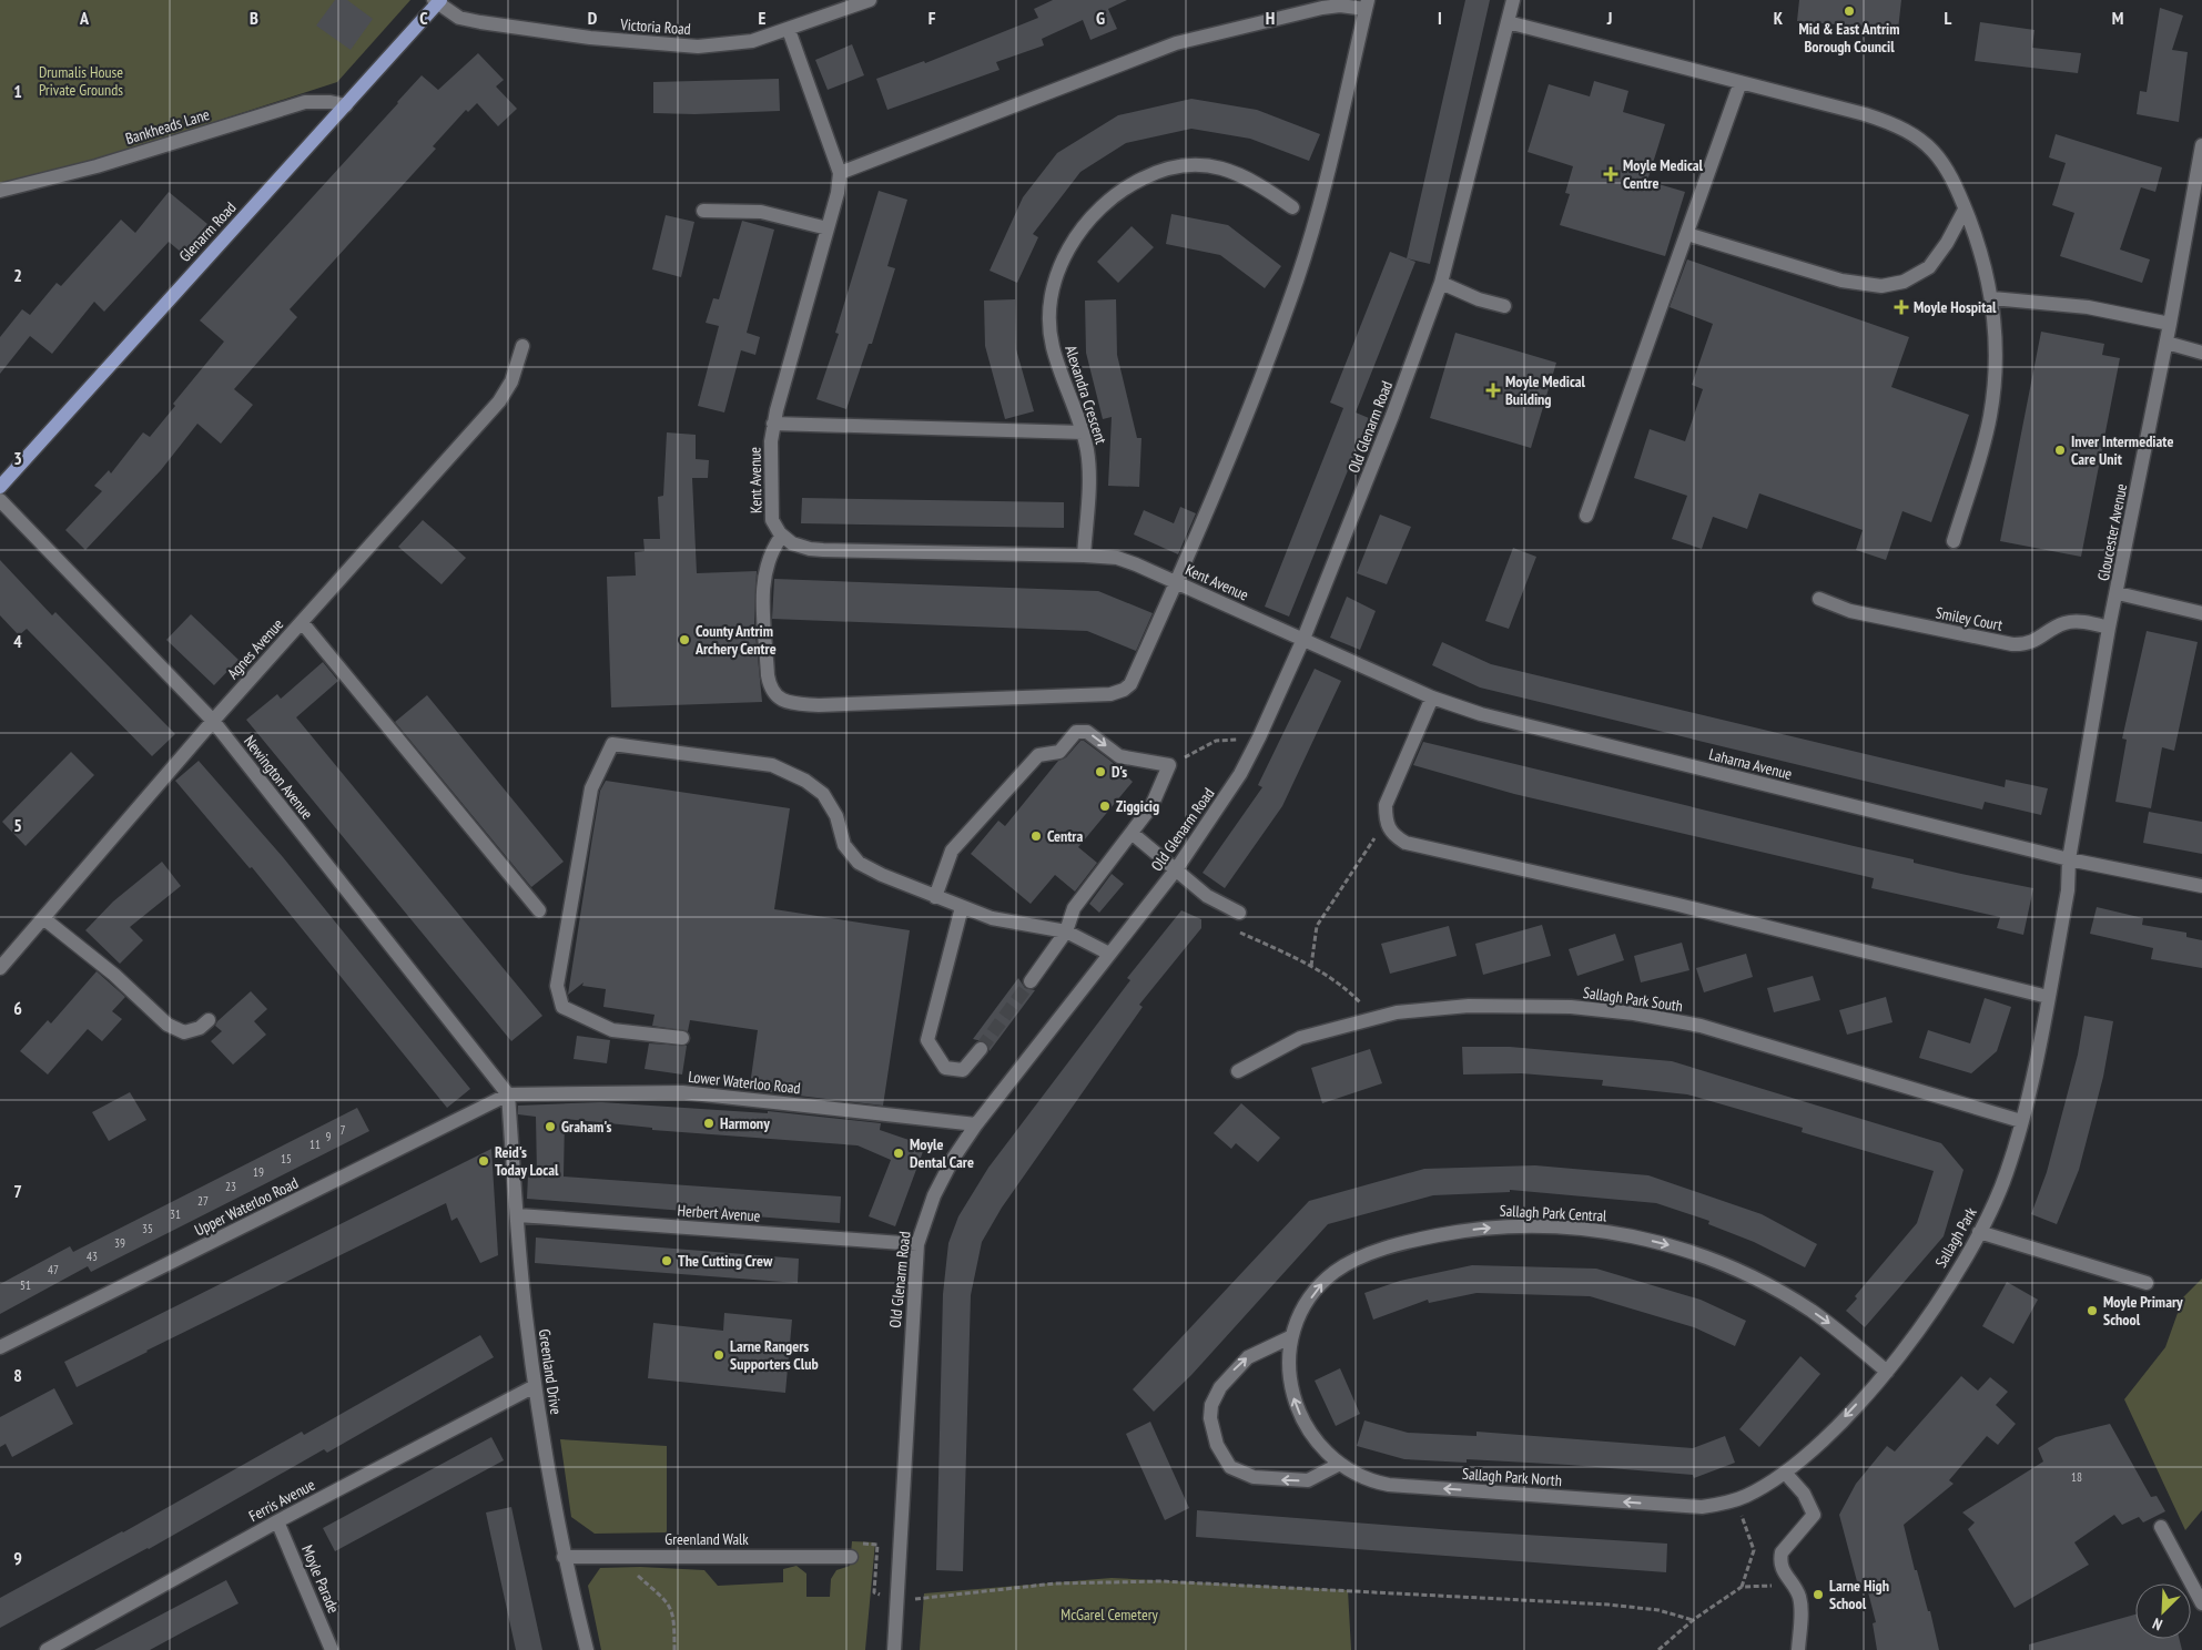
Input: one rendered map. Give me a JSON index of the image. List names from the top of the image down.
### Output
{
  "streets": {
    "main road": ["Glenarm Road"],
    "street": [
      "Victoria Road",
      "Bankheads Lane",
      "Alexandra Crescent",
      "Old Glenarm Road",
      "Kent Avenue",
      "Gloucester Avenue",
      "Smiley Court",
      "Agnes Avenue",
      "Laharna Avenue",
      "Newington Avenue",
      "Sallagh Park South",
      "Lower Waterloo Road",
      "Upper Waterloo Road",
      "Herbert Avenue",
      "Sallagh Park Central",
      "Sallagh Park",
      "Greenland Drive",
      "Sallagh Park North",
      "Ferris Avenue",
      "Greenland Walk",
      "Moyle Parade"
    ]
  },
  "crossings": [
    ["Victoria Road", "Glenarm Road"],
    ["Victoria Road", "Kent Avenue"],
    ["Bankheads Lane", "Glenarm Road"],
    ["Alexandra Crescent", "Kent Avenue"],
    ["Old Glenarm Road", "Kent Avenue"],
    ["Old Glenarm Road", "Laharna Avenue"],
    ["Old Glenarm Road", "Lower Waterloo Road"],
    ["Old Glenarm Road", "Herbert Avenue"],
    ["Kent Avenue", "Laharna Avenue"],
    ["Gloucester Avenue", "Smiley Court"],
    ["Gloucester Avenue", "Laharna Avenue"],
    ["Gloucester Avenue", "Sallagh Park"],
    ["Agnes Avenue", "Newington Avenue"],
    ["Laharna Avenue", "Sallagh Park"],
    ["Newington Avenue", "Lower Waterloo Road"],
    ["Newington Avenue", "Upper Waterloo Road"],
    ["Newington Avenue", "Greenland Drive"],
    ["Sallagh Park South", "Sallagh Park"],
    ["Lower Waterloo Road", "Upper Waterloo Road"],
    ["Lower Waterloo Road", "Greenland Drive"],
    ["Upper Waterloo Road", "Greenland Drive"],
    ["Herbert Avenue", "Greenland Drive"],
    ["Sallagh Park Central", "Sallagh Park"],
    ["Sallagh Park", "Sallagh Park North"],
    ["Greenland Drive", "Ferris Avenue"],
    ["Greenland Drive", "Greenland Walk"],
    ["Ferris Avenue", "Moyle Parade"]
  ],
  "one_way": ["Sallagh Park Central", "Sallagh Park North"],
  "parks": ["Drumalis House Private Grounds", "McGarel Cemetery"],
  "places": {
    "other": [
      "Mid & East Antrim Borough Council",
      "Inver Intermediate Care Unit",
      "County Antrim Archery Centre",
      "D's",
      "Ziggicig",
      "Centra",
      "Harmony",
      "Graham's",
      "Moyle Dental Care",
      "Reid's Today Local",
      "The Cutting Crew",
      "Moyle Primary School",
      "Larne Rangers Supporters Club",
      "Larne High School"
    ],
    "health": ["Moyle Medical Centre", "Moyle Hospital", "Moyle Medical Building"]
  },
  "house_numbers": [
    "7",
    "9",
    "11",
    "15",
    "19",
    "23",
    "27",
    "31",
    "35",
    "39",
    "43",
    "47",
    "51",
    "18"
  ],
  "north": "bottom left",
  "grid": {
    "columns": [
      "A",
      "B",
      "C",
      "D",
      "E",
      "F",
      "G",
      "H",
      "I",
      "J",
      "K",
      "L",
      "M"
    ],
    "rows": [
      "1",
      "2",
      "3",
      "4",
      "5",
      "6",
      "7",
      "8",
      "9"
    ]
  }
}
